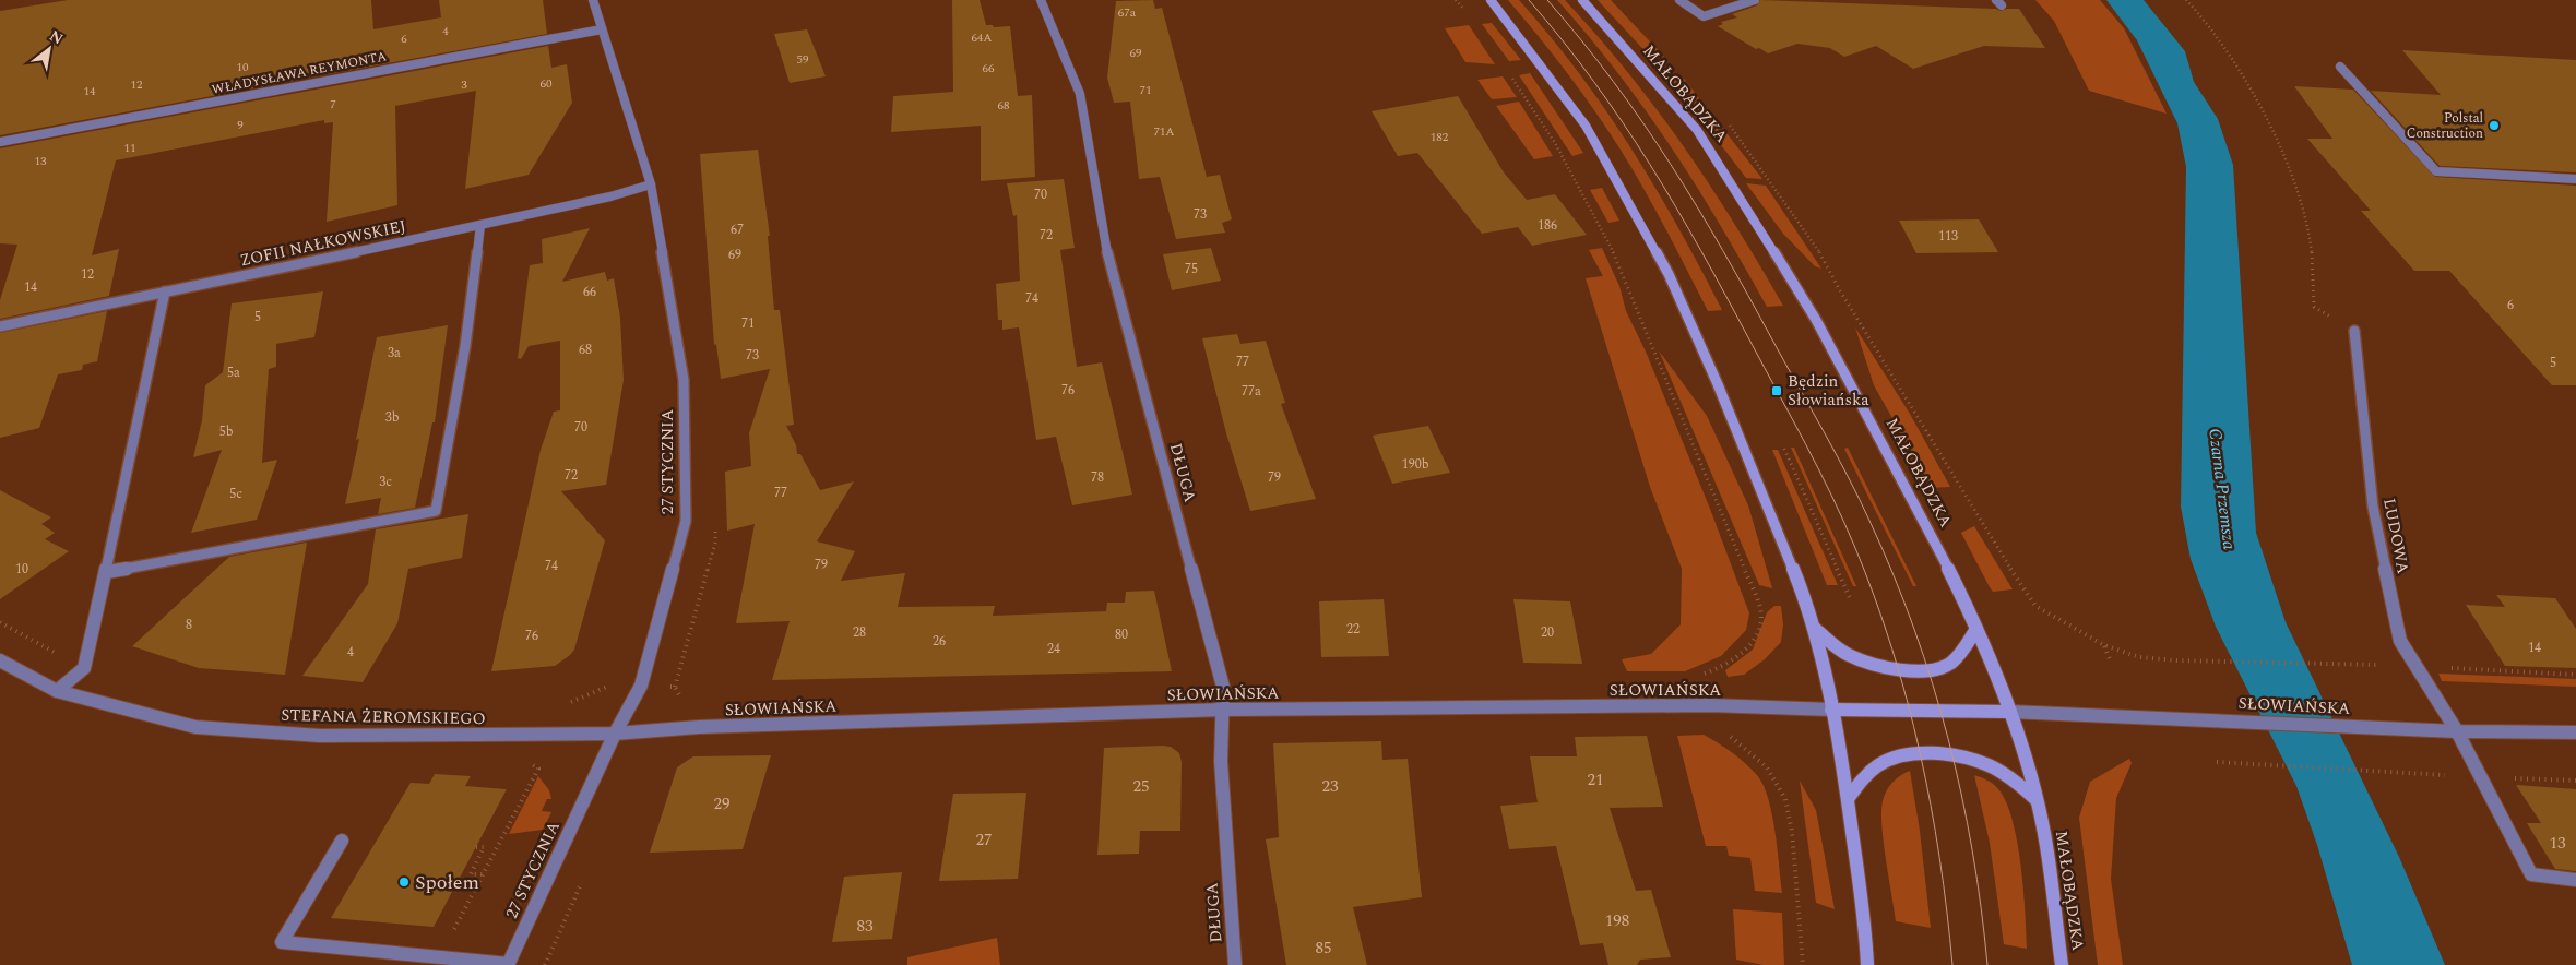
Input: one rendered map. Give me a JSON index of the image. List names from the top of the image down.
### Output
{
  "streets": {
    "street": [
      "WŁADYSŁAWA REYMONTA",
      "MAŁOBĄDZKA",
      "ZOFII NAŁKOWSKIEJ",
      "27 STYCZNIA",
      "DŁUGA",
      "LUDOWA",
      "SŁOWIAŃSKA",
      "STEFANA ŻEROMSKIEGO"
    ]
  },
  "crossings": [
    ["WŁADYSŁAWA REYMONTA", "27 STYCZNIA"],
    ["MAŁOBĄDZKA", "SŁOWIAŃSKA"],
    ["ZOFII NAŁKOWSKIEJ", "27 STYCZNIA"],
    ["27 STYCZNIA", "SŁOWIAŃSKA"],
    ["27 STYCZNIA", "STEFANA ŻEROMSKIEGO"],
    ["DŁUGA", "SŁOWIAŃSKA"],
    ["LUDOWA", "SŁOWIAŃSKA"],
    ["SŁOWIAŃSKA", "STEFANA ŻEROMSKIEGO"]
  ],
  "water": ["Czarna Przemsza"],
  "places": {
    "other": ["Polstal Construction", "Społem"],
    "transit": ["Będzin Słowiańska"]
  },
  "house_numbers": [
    "67a",
    "4",
    "64A",
    "6",
    "69",
    "59",
    "10",
    "66",
    "60",
    "12",
    "3",
    "71",
    "14",
    "7",
    "68",
    "9",
    "71A",
    "182",
    "11",
    "13",
    "70",
    "73",
    "186",
    "67",
    "72",
    "113",
    "69",
    "75",
    "12",
    "14",
    "66",
    "74",
    "6",
    "5",
    "71",
    "68",
    "3a",
    "73",
    "77",
    "5",
    "5a",
    "76",
    "77a",
    "3b",
    "70",
    "5b",
    "190b",
    "72",
    "78",
    "79",
    "3c",
    "77",
    "5c",
    "79",
    "74",
    "10",
    "8",
    "22",
    "28",
    "20",
    "80",
    "76",
    "26",
    "14",
    "24",
    "4",
    "21",
    "25",
    "23",
    "29",
    "27",
    "13",
    "198",
    "83",
    "85"
  ],
  "north": "top right"
}
